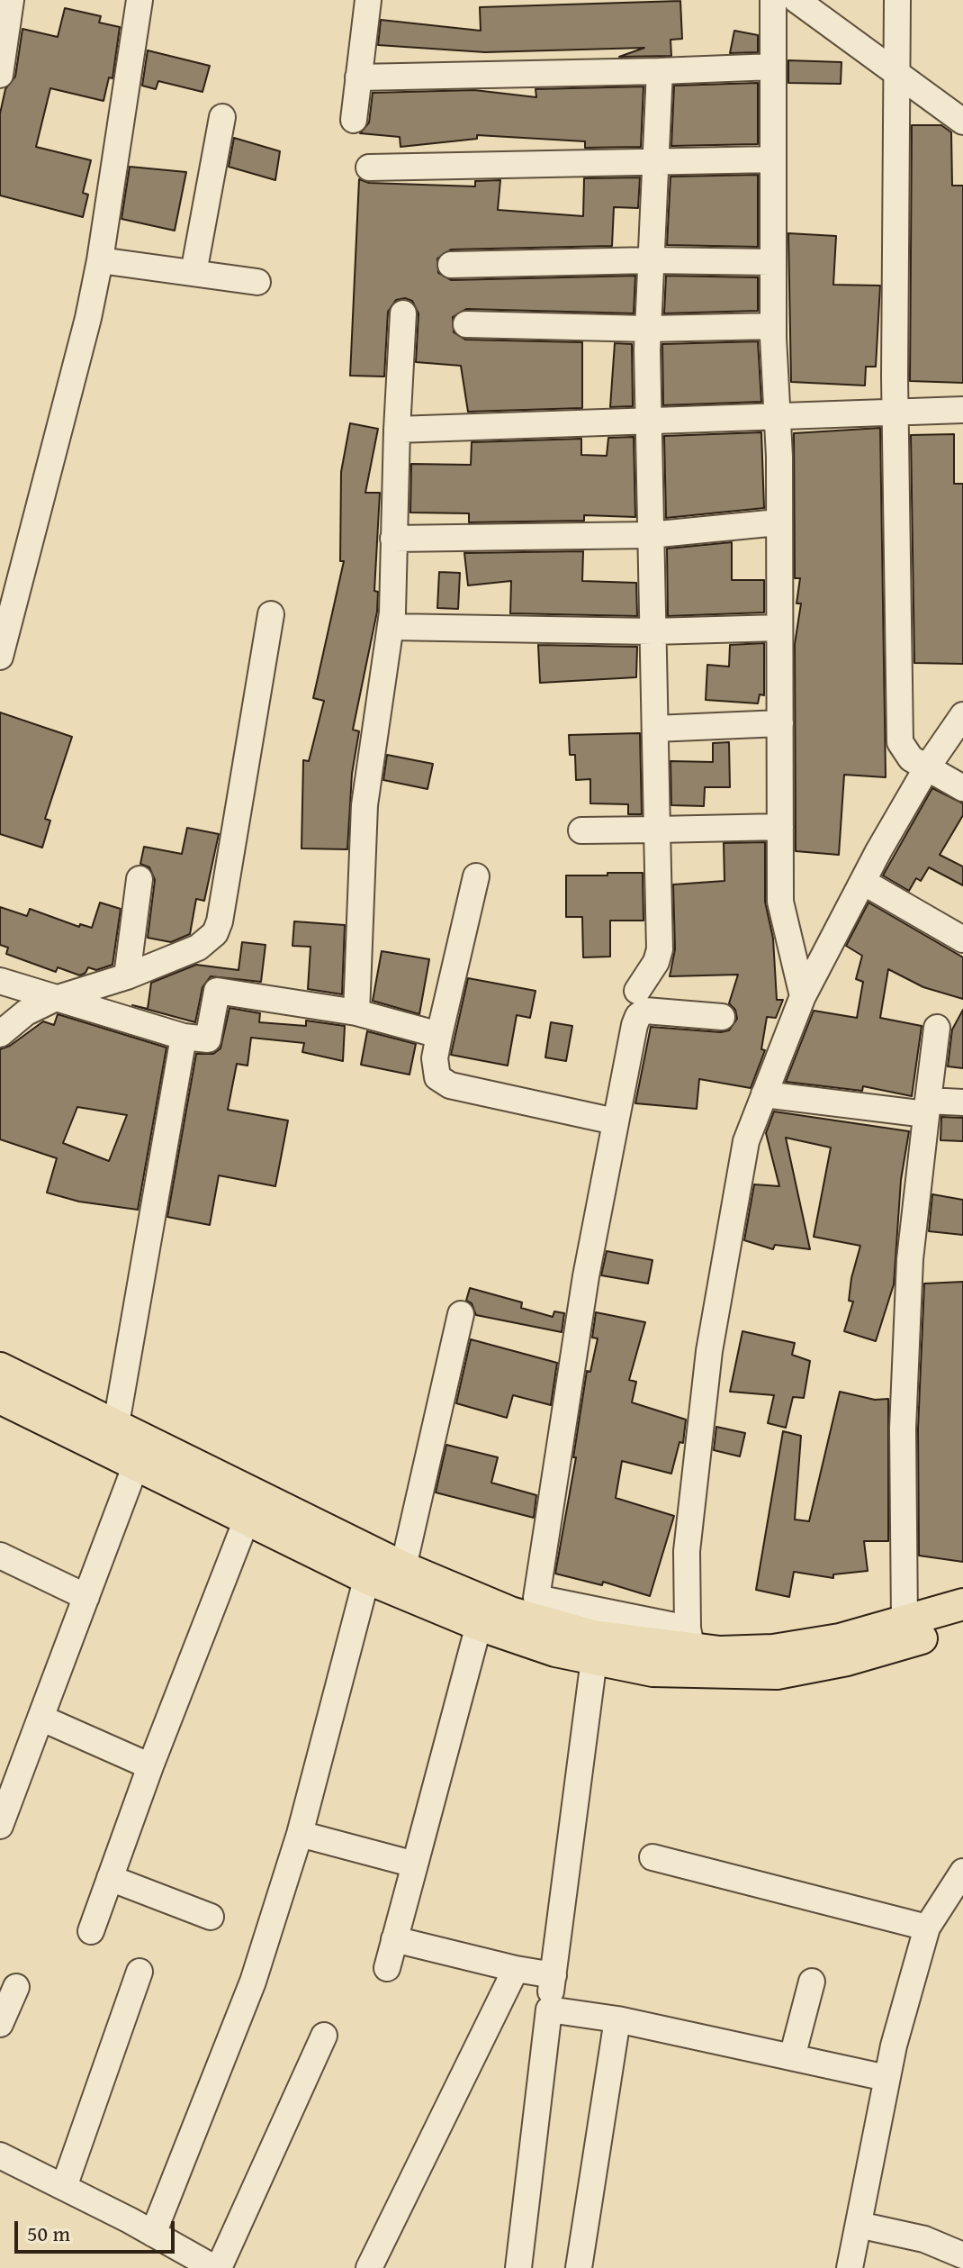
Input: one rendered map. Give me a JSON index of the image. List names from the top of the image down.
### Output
{
  "scale_bar": "50 m"
}
